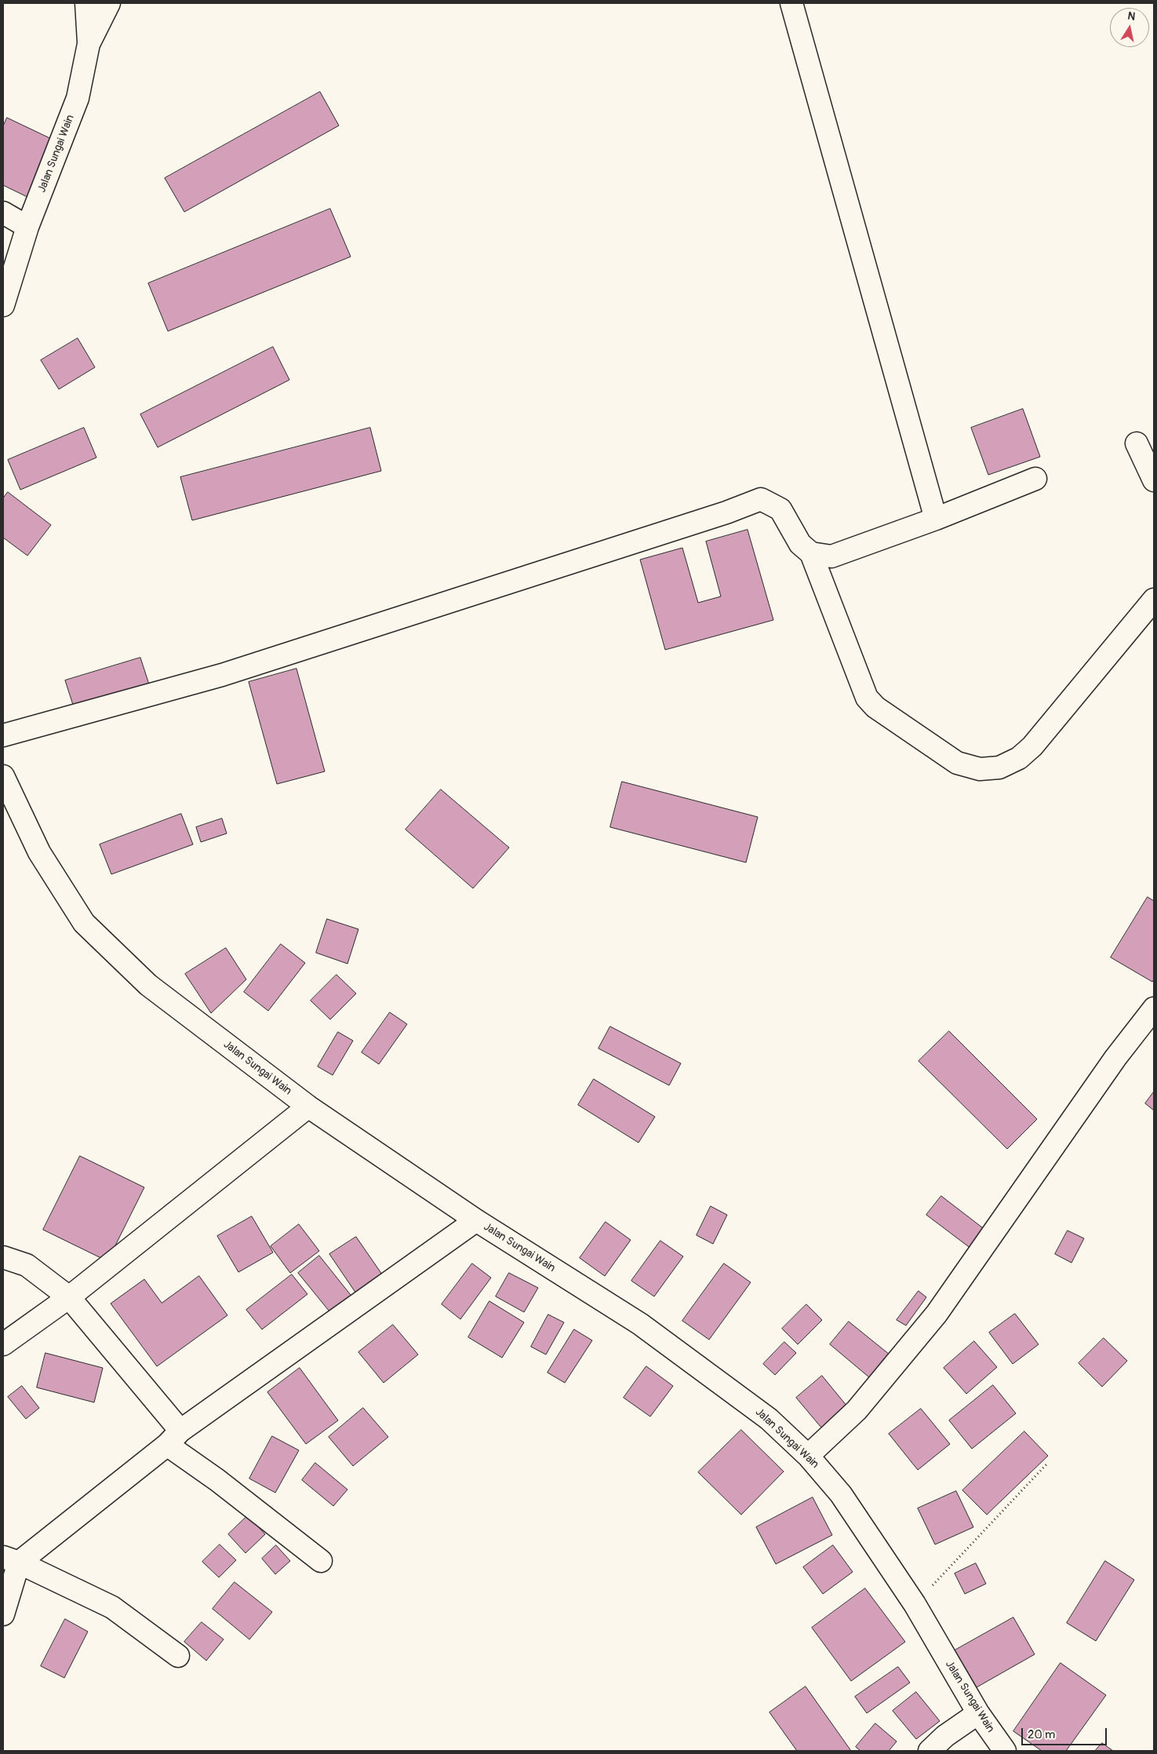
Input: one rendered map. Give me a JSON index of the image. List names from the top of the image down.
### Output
{
  "streets": {
    "street": ["Jalan Sungai Wain"]
  },
  "scale_bar": "20 m",
  "north": "top"
}
